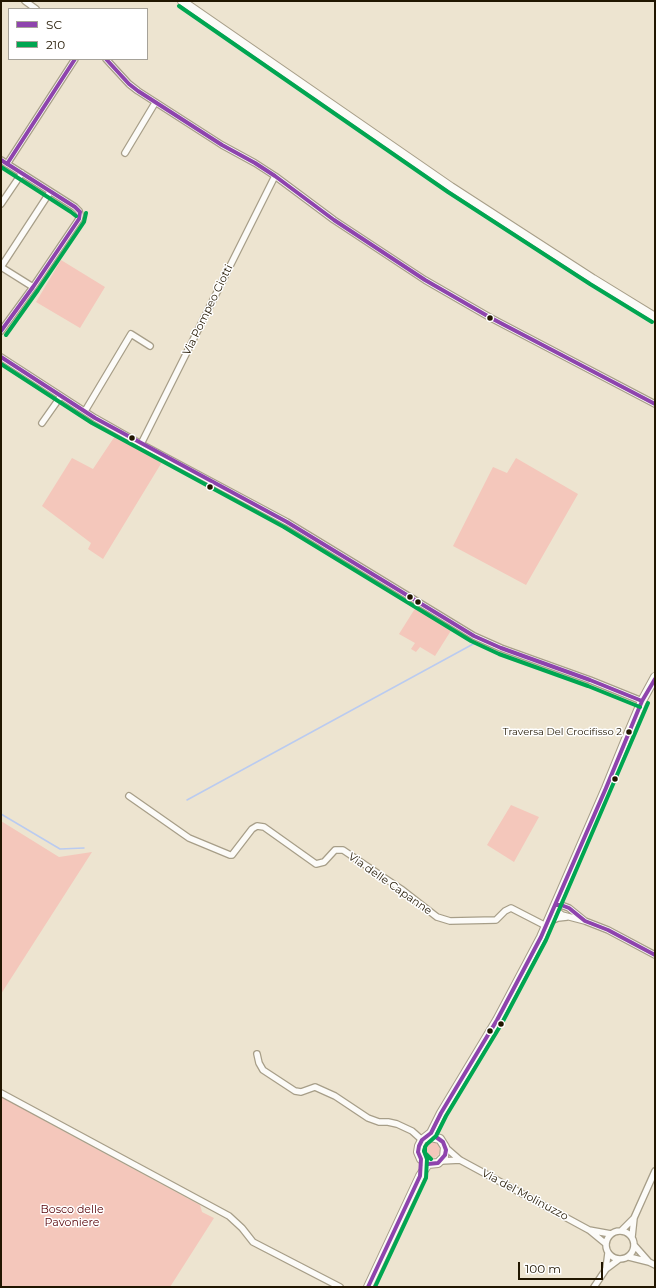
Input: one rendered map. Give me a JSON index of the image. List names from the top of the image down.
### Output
{
  "streets": {
    "street": ["Via Pompeo Ciotti", "Via delle Capanne", "Via del Molinuzzo"]
  },
  "parks": ["Bosco delle Pavoniere"],
  "places": ["Traversa Del Crocifisso 2"],
  "lines": ["transit line 210", "transit line SC"],
  "legend": ["SC", "210"],
  "scale_bar": "100 m"
}
